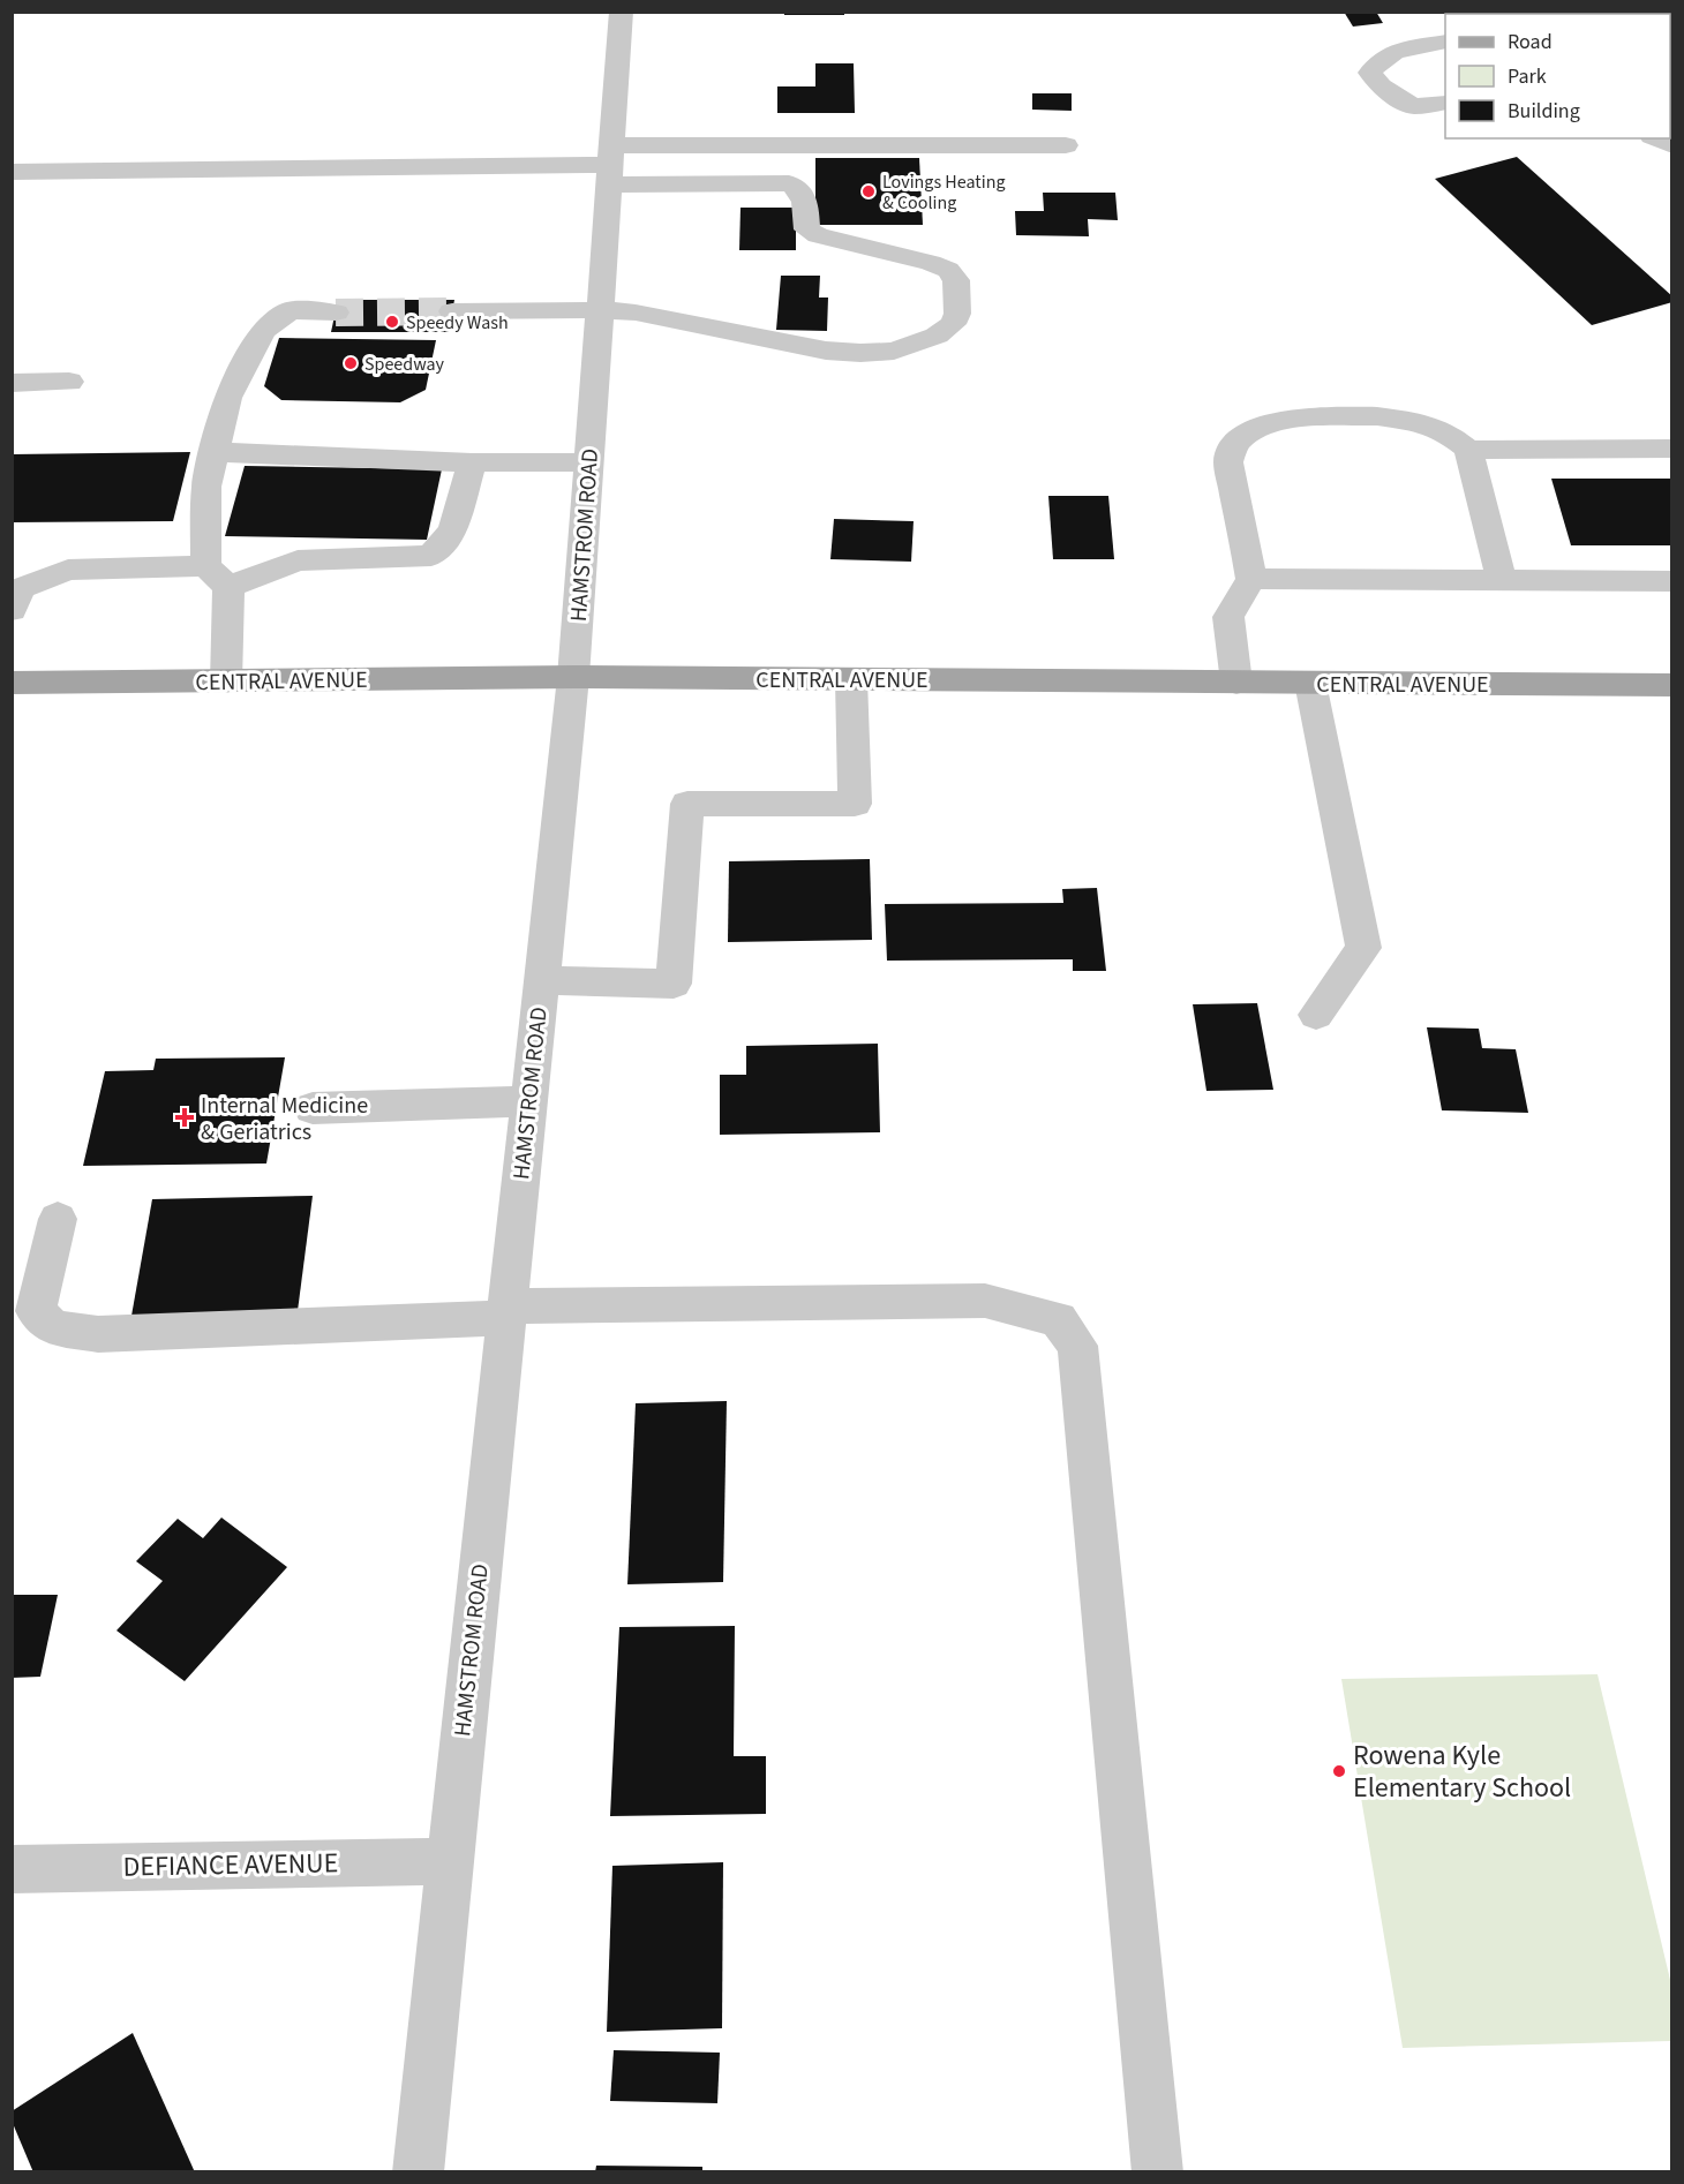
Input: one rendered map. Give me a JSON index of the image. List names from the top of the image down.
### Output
{
  "streets": {
    "main road": ["CENTRAL AVENUE"],
    "street": ["HAMSTROM ROAD", "DEFIANCE AVENUE"]
  },
  "crossings": [
    ["HAMSTROM ROAD", "CENTRAL AVENUE"],
    ["HAMSTROM ROAD", "DEFIANCE AVENUE"]
  ],
  "places": {
    "other": [
      "Lovings Heating & Cooling",
      "Speedy Wash",
      "Speedway",
      "Rowena Kyle Elementary School"
    ],
    "health": ["Internal Medicine & Geriatrics"]
  },
  "legend": ["Road", "Park", "Building"]
}
